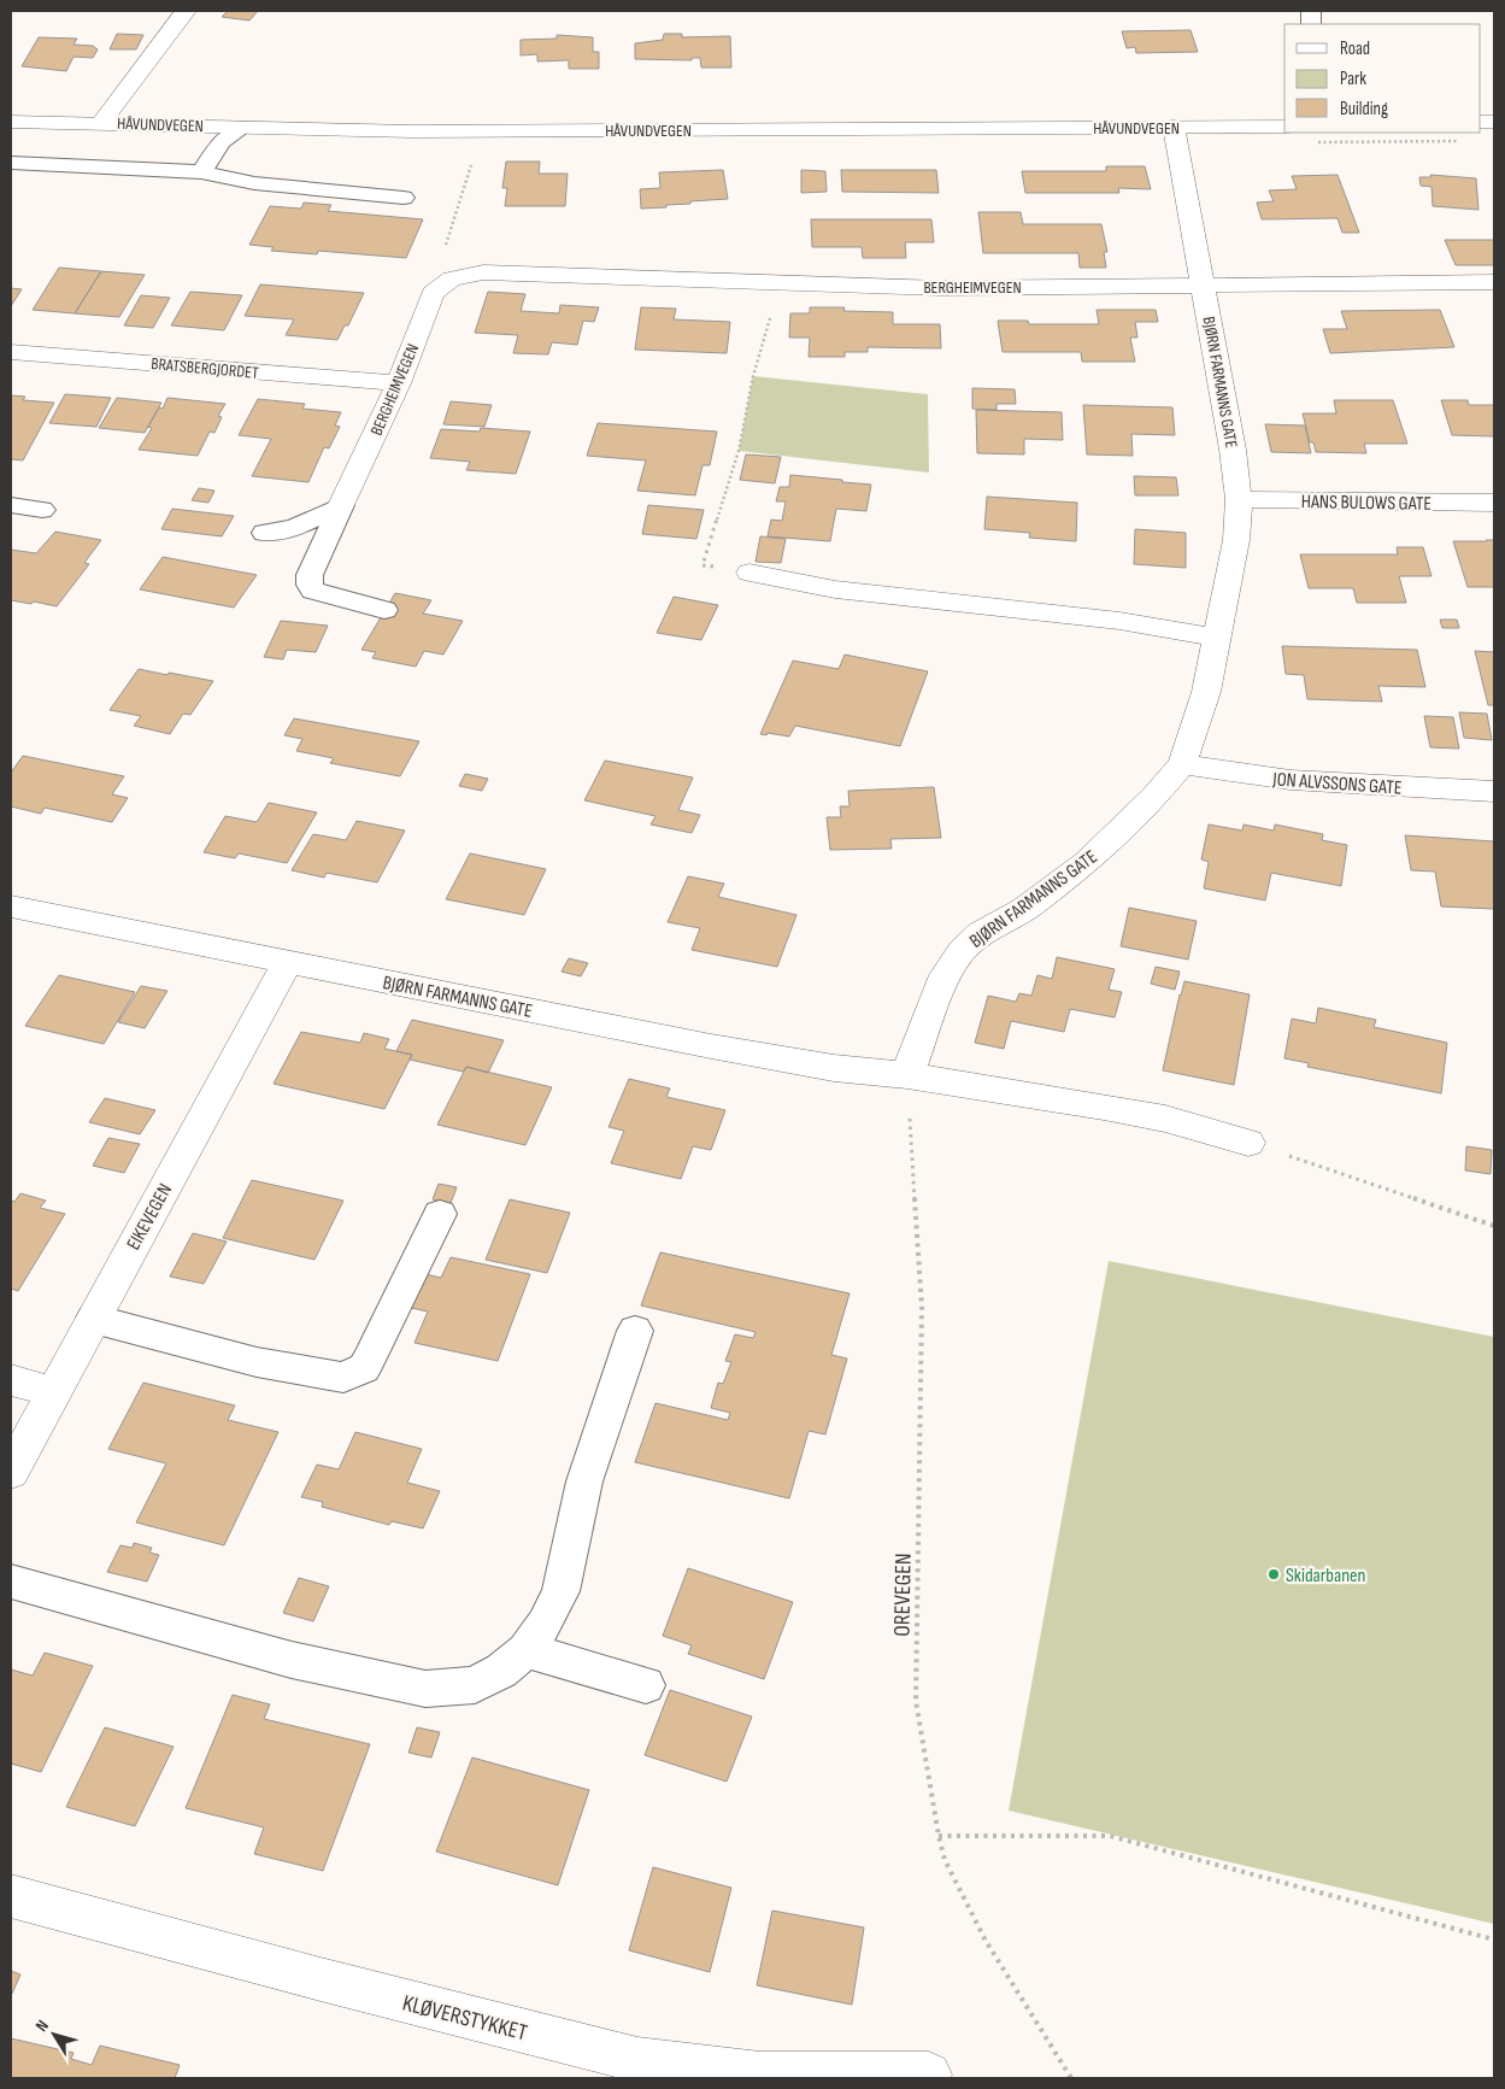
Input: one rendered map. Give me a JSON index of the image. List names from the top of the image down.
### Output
{
  "streets": {
    "street": [
      "HÅVUNDVEGEN",
      "BERGHEIMVEGEN",
      "BRATSBERGJORDET",
      "BJØRN FARMANNS GATE",
      "HANS BULOWS GATE",
      "JON ALVSSONS GATE",
      "EIKEVEGEN",
      "KLØVERSTYKKET"
    ],
    "path": ["OREVEGEN"]
  },
  "crossings": [
    ["HÅVUNDVEGEN", "BJØRN FARMANNS GATE"],
    ["BERGHEIMVEGEN", "BRATSBERGJORDET"],
    ["BERGHEIMVEGEN", "BJØRN FARMANNS GATE"],
    ["BJØRN FARMANNS GATE", "HANS BULOWS GATE"],
    ["BJØRN FARMANNS GATE", "JON ALVSSONS GATE"],
    ["BJØRN FARMANNS GATE", "EIKEVEGEN"],
    ["BJØRN FARMANNS GATE", "OREVEGEN"]
  ],
  "places": ["Skidarbanen"],
  "legend": ["Road", "Park", "Building"],
  "north": "top left"
}
